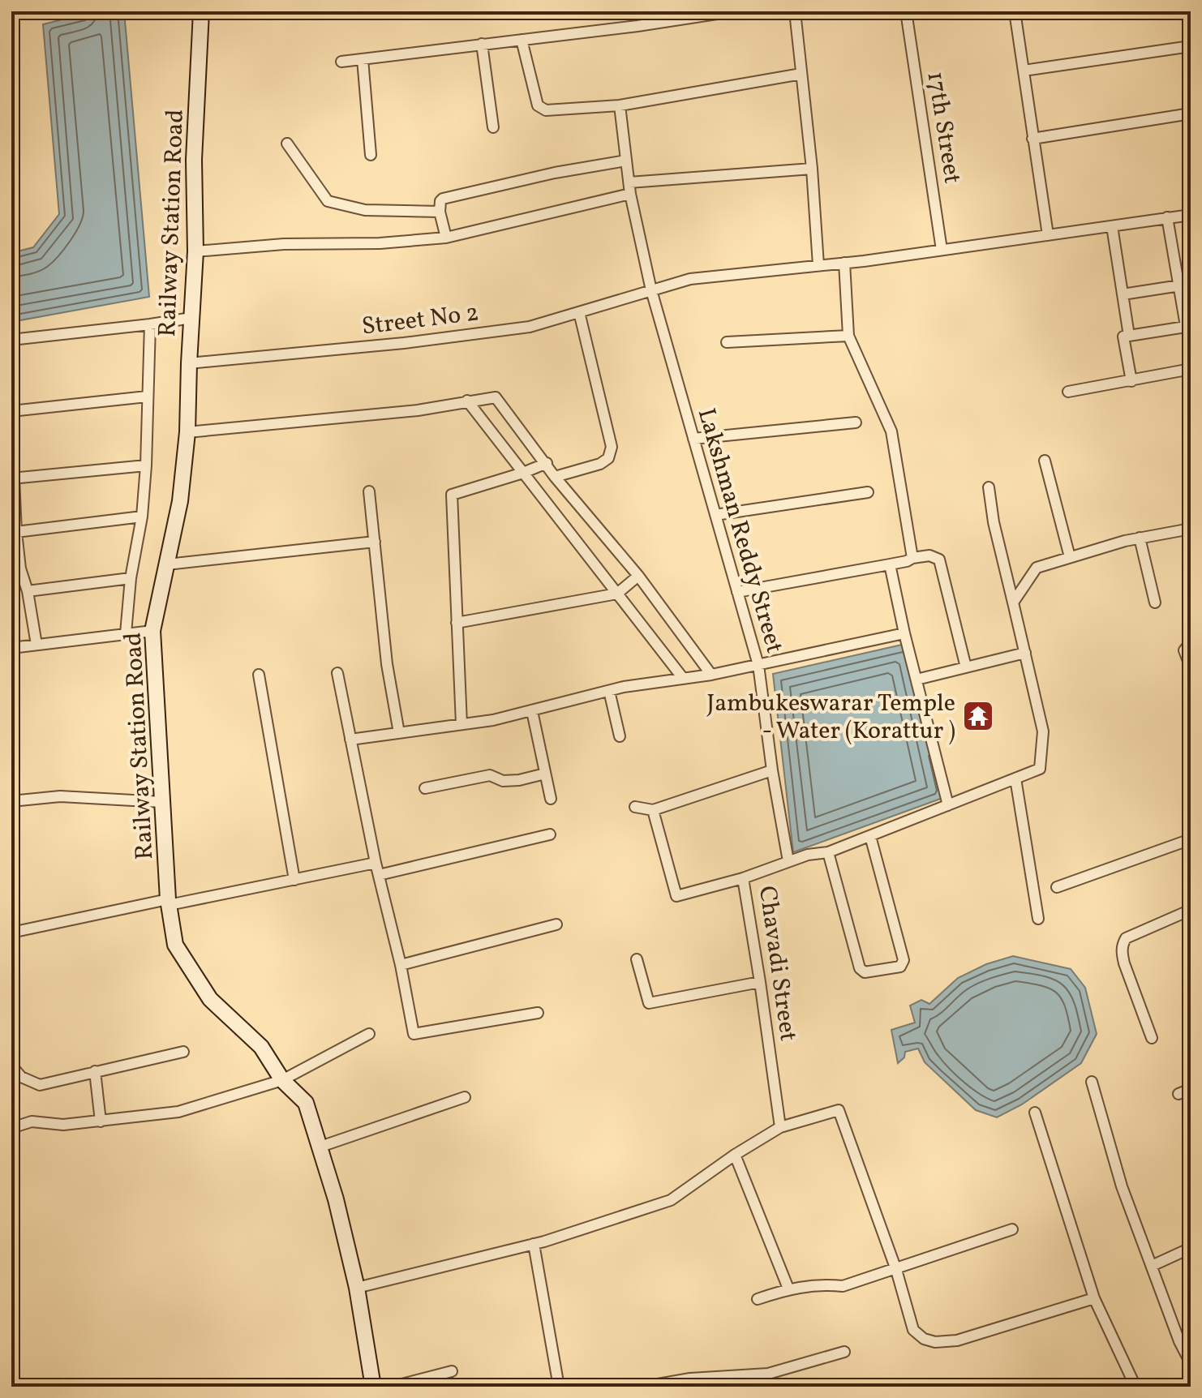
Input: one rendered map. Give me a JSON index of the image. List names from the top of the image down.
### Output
{
  "streets": {
    "street": [
      "17th Street",
      "Railway Station Road",
      "Street No 2",
      "Lakshman Reddy Street",
      "Chavadi Street"
    ]
  },
  "crossings": [
    ["17th Street", "Street No 2"],
    ["Railway Station Road", "Street No 2"],
    ["Street No 2", "Lakshman Reddy Street"],
    ["Lakshman Reddy Street", "Chavadi Street"]
  ],
  "places": {
    "temple": ["Jambukeswarar Temple - Water (Korattur )"]
  }
}
